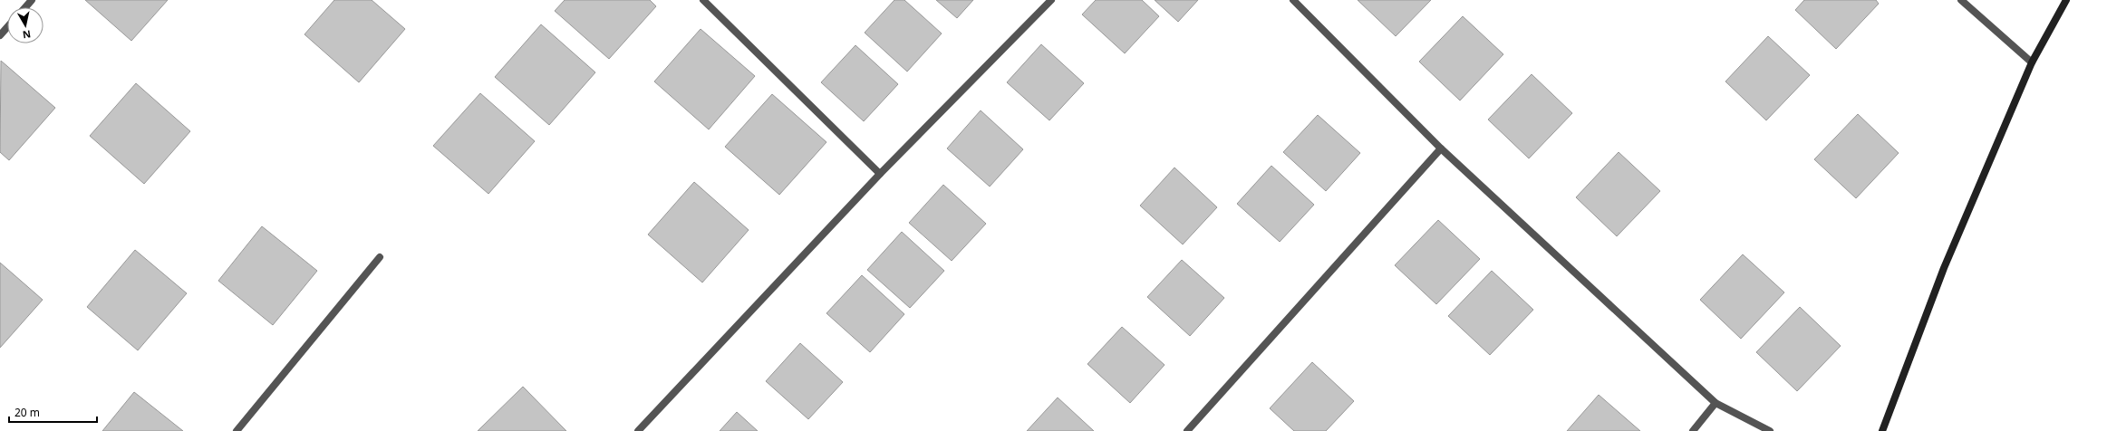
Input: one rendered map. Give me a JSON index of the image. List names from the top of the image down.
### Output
{
  "scale_bar": "20 m",
  "north": "bottom"
}
